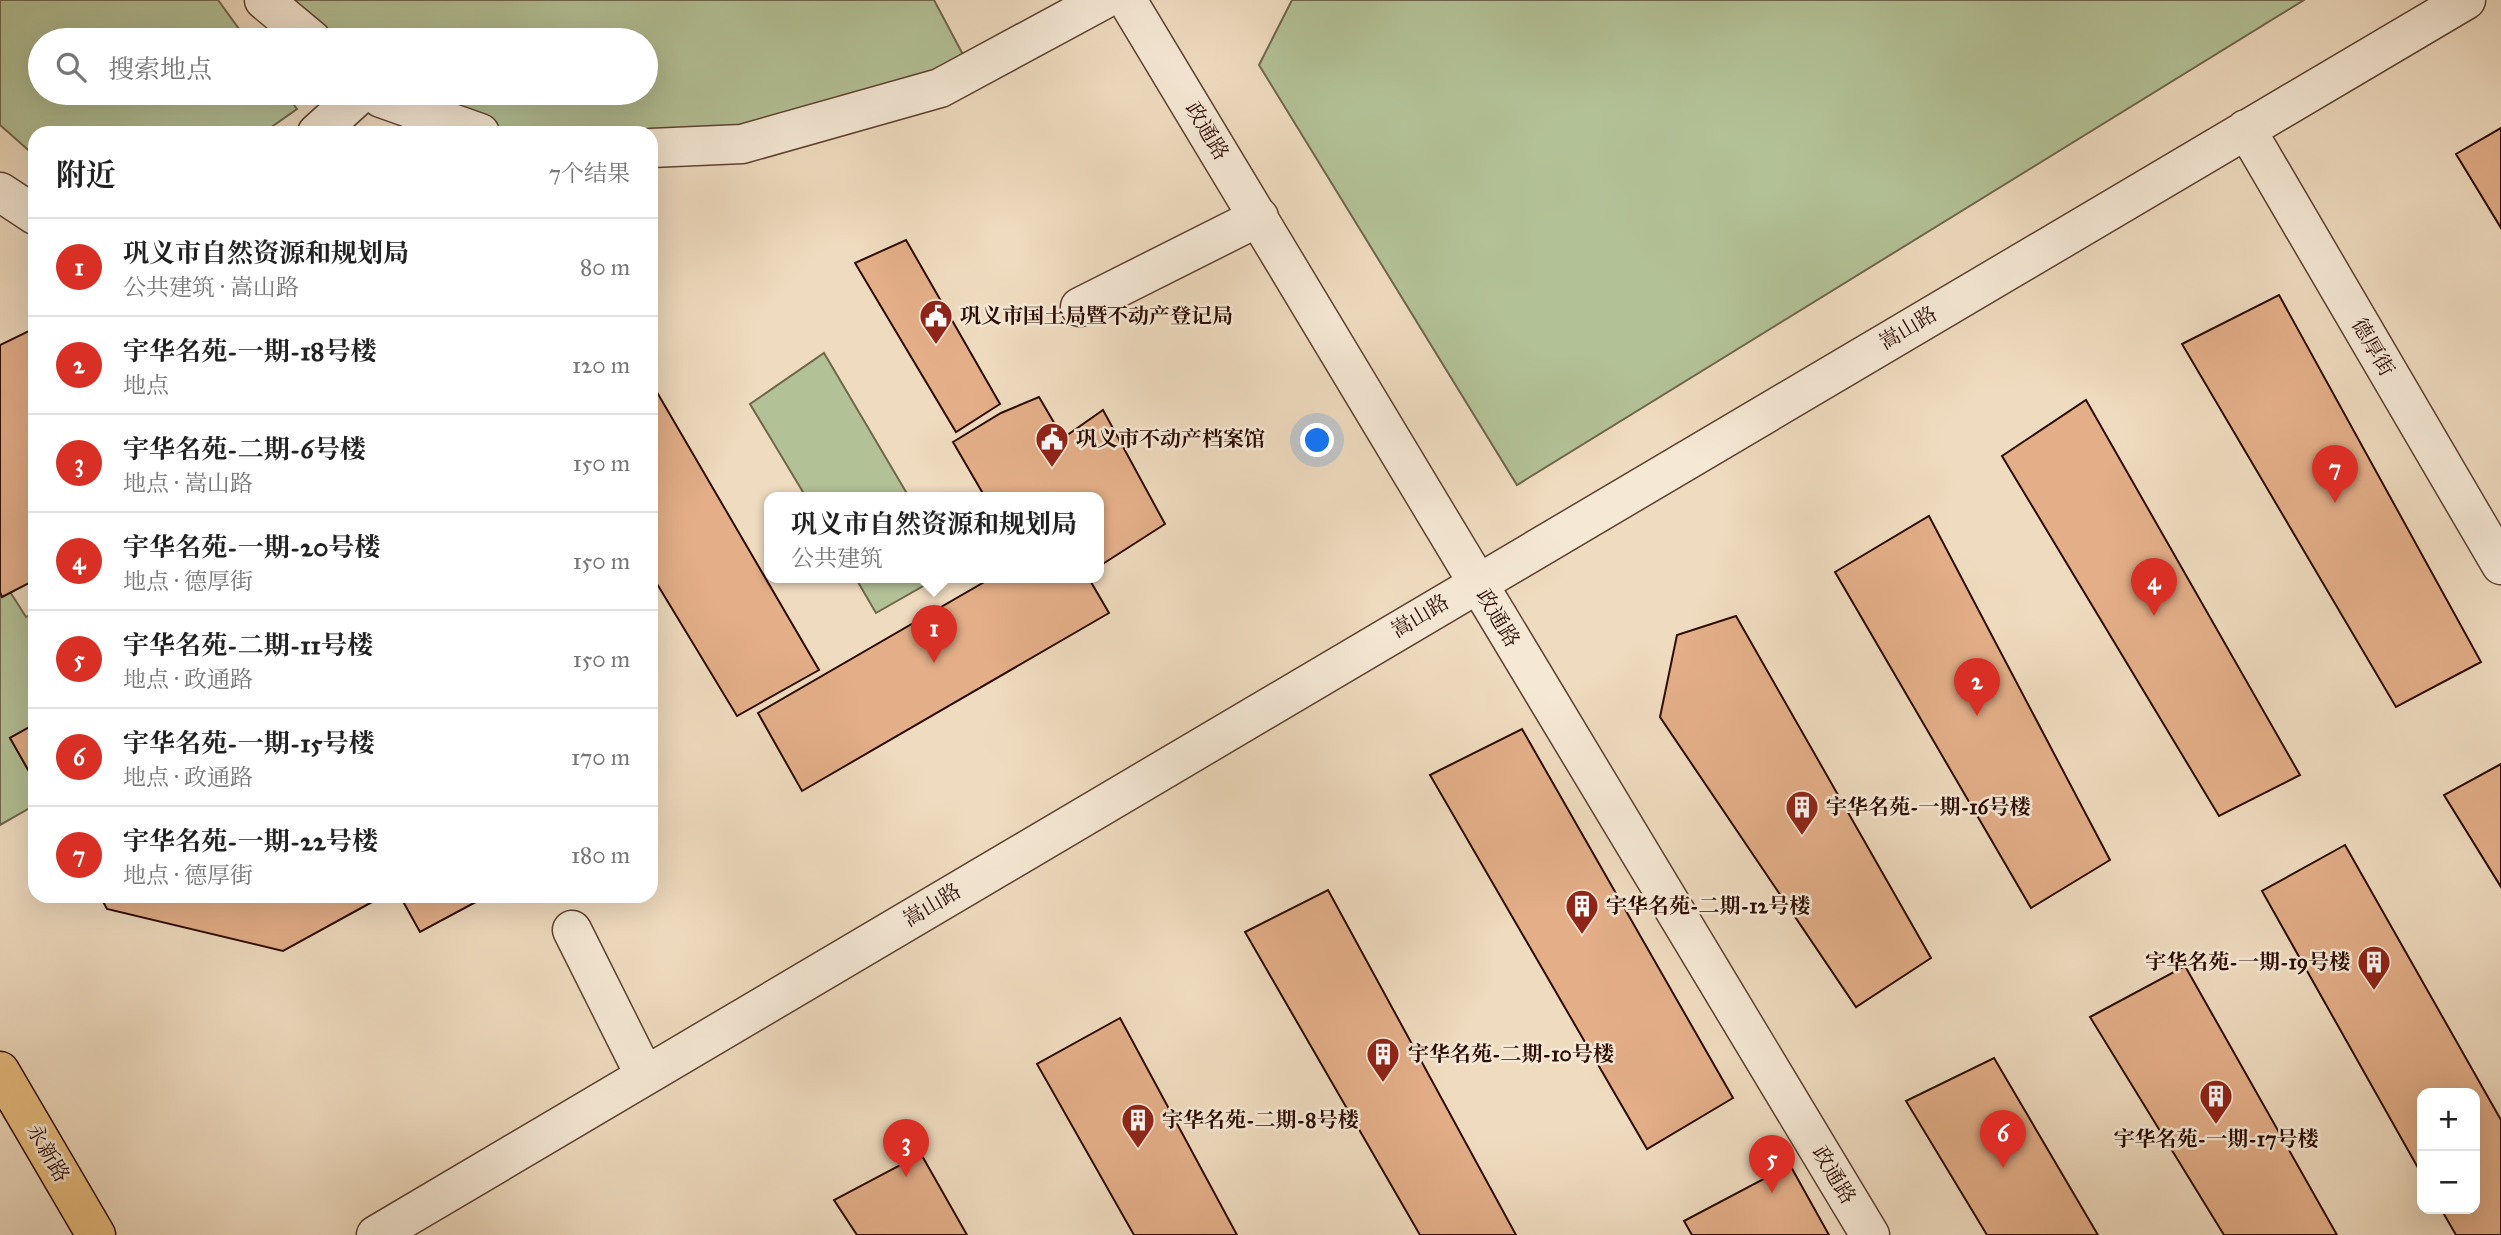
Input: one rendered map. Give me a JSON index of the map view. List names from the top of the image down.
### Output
{
  "streets": {
    "main road": ["永新路"],
    "street": ["政通路", "嵩山路", "德厚街"]
  },
  "crossings": [
    ["政通路", "嵩山路"],
    ["嵩山路", "德厚街"]
  ],
  "places": {
    "public building": ["巩义市国土局暨不动产登记局", "巩义市不动产档案馆"],
    "building": [
      "宇华名苑-一期-16号楼",
      "宇华名苑-二期-12号楼",
      "宇华名苑-一期-19号楼",
      "宇华名苑-二期-10号楼",
      "宇华名苑-一期-17号楼",
      "宇华名苑-二期-8号楼"
    ]
  },
  "page": {
    "search": "搜索地点",
    "heading": ["附近", "7个结果"],
    "list": [
      {
        "mark": "1",
        "name": "巩义市自然资源和规划局",
        "note": "公共建筑 · 嵩山路",
        "value": "80 m"
      },
      {
        "mark": "2",
        "name": "宇华名苑-一期-18号楼",
        "note": "地点",
        "value": "120 m"
      },
      {
        "mark": "3",
        "name": "宇华名苑-二期-6号楼",
        "note": "地点 · 嵩山路",
        "value": "150 m"
      },
      {
        "mark": "4",
        "name": "宇华名苑-一期-20号楼",
        "note": "地点 · 德厚街",
        "value": "150 m"
      },
      {
        "mark": "5",
        "name": "宇华名苑-二期-11号楼",
        "note": "地点 · 政通路",
        "value": "150 m"
      },
      {
        "mark": "6",
        "name": "宇华名苑-一期-15号楼",
        "note": "地点 · 政通路",
        "value": "170 m"
      },
      {
        "mark": "7",
        "name": "宇华名苑-一期-22号楼",
        "note": "地点 · 德厚街",
        "value": "180 m"
      }
    ],
    "pins": [
      "7",
      "4",
      "1",
      "2",
      "6",
      "3",
      "5"
    ],
    "popup": ["巩义市自然资源和规划局", "公共建筑"],
    "map_buttons": ["+", "−"]
  }
}
